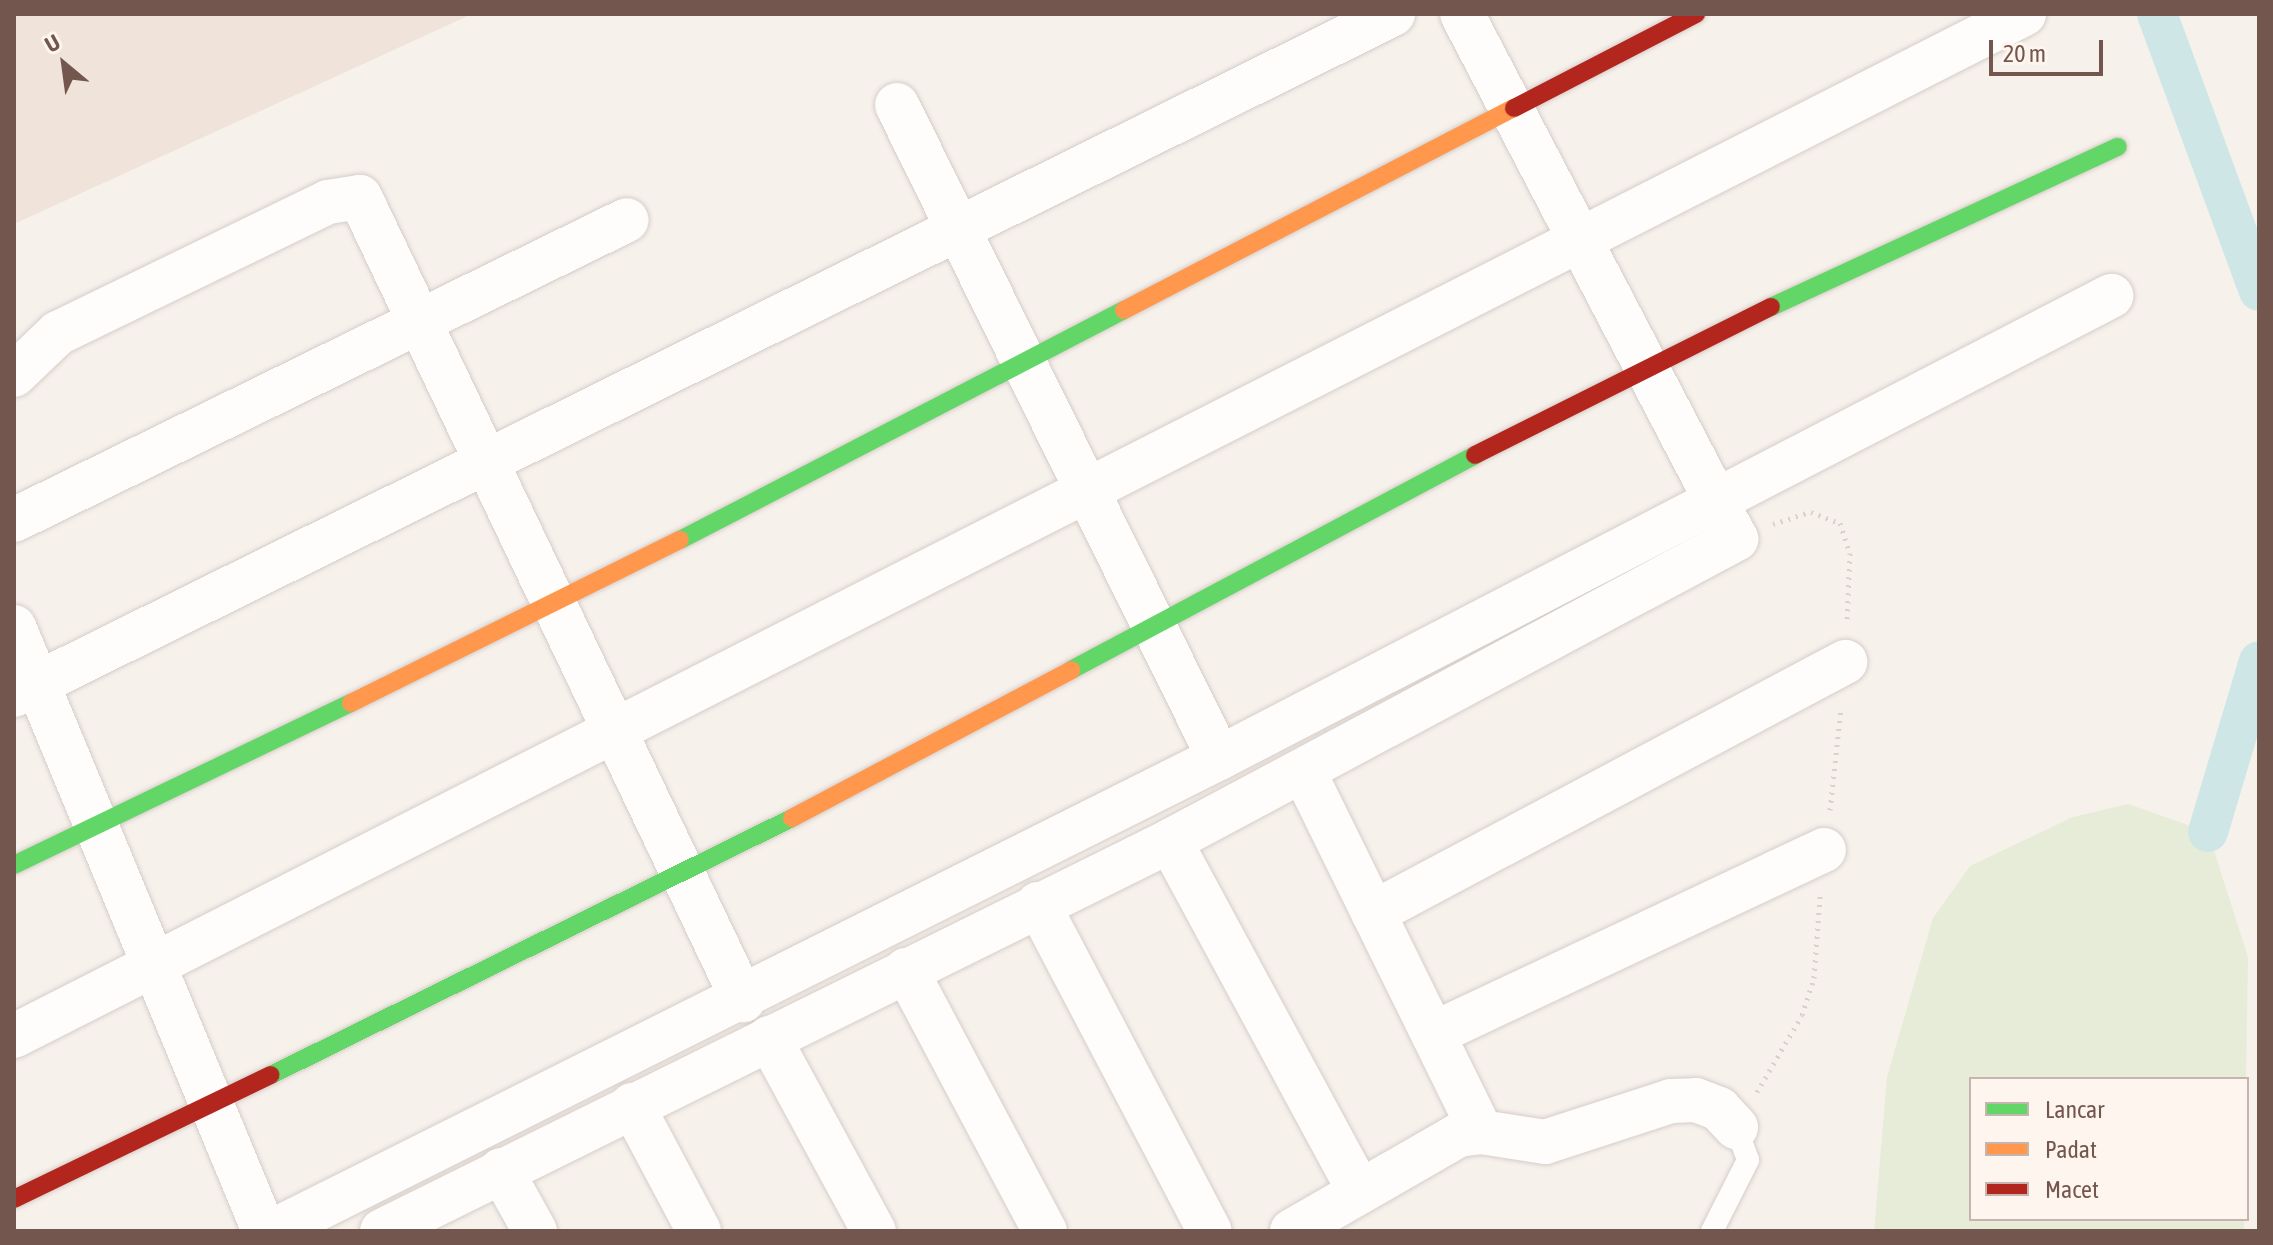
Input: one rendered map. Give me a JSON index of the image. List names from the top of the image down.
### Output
{
  "legend": ["Lancar", "Padat", "Macet"],
  "scale_bar": "20 m",
  "north": "top left"
}
